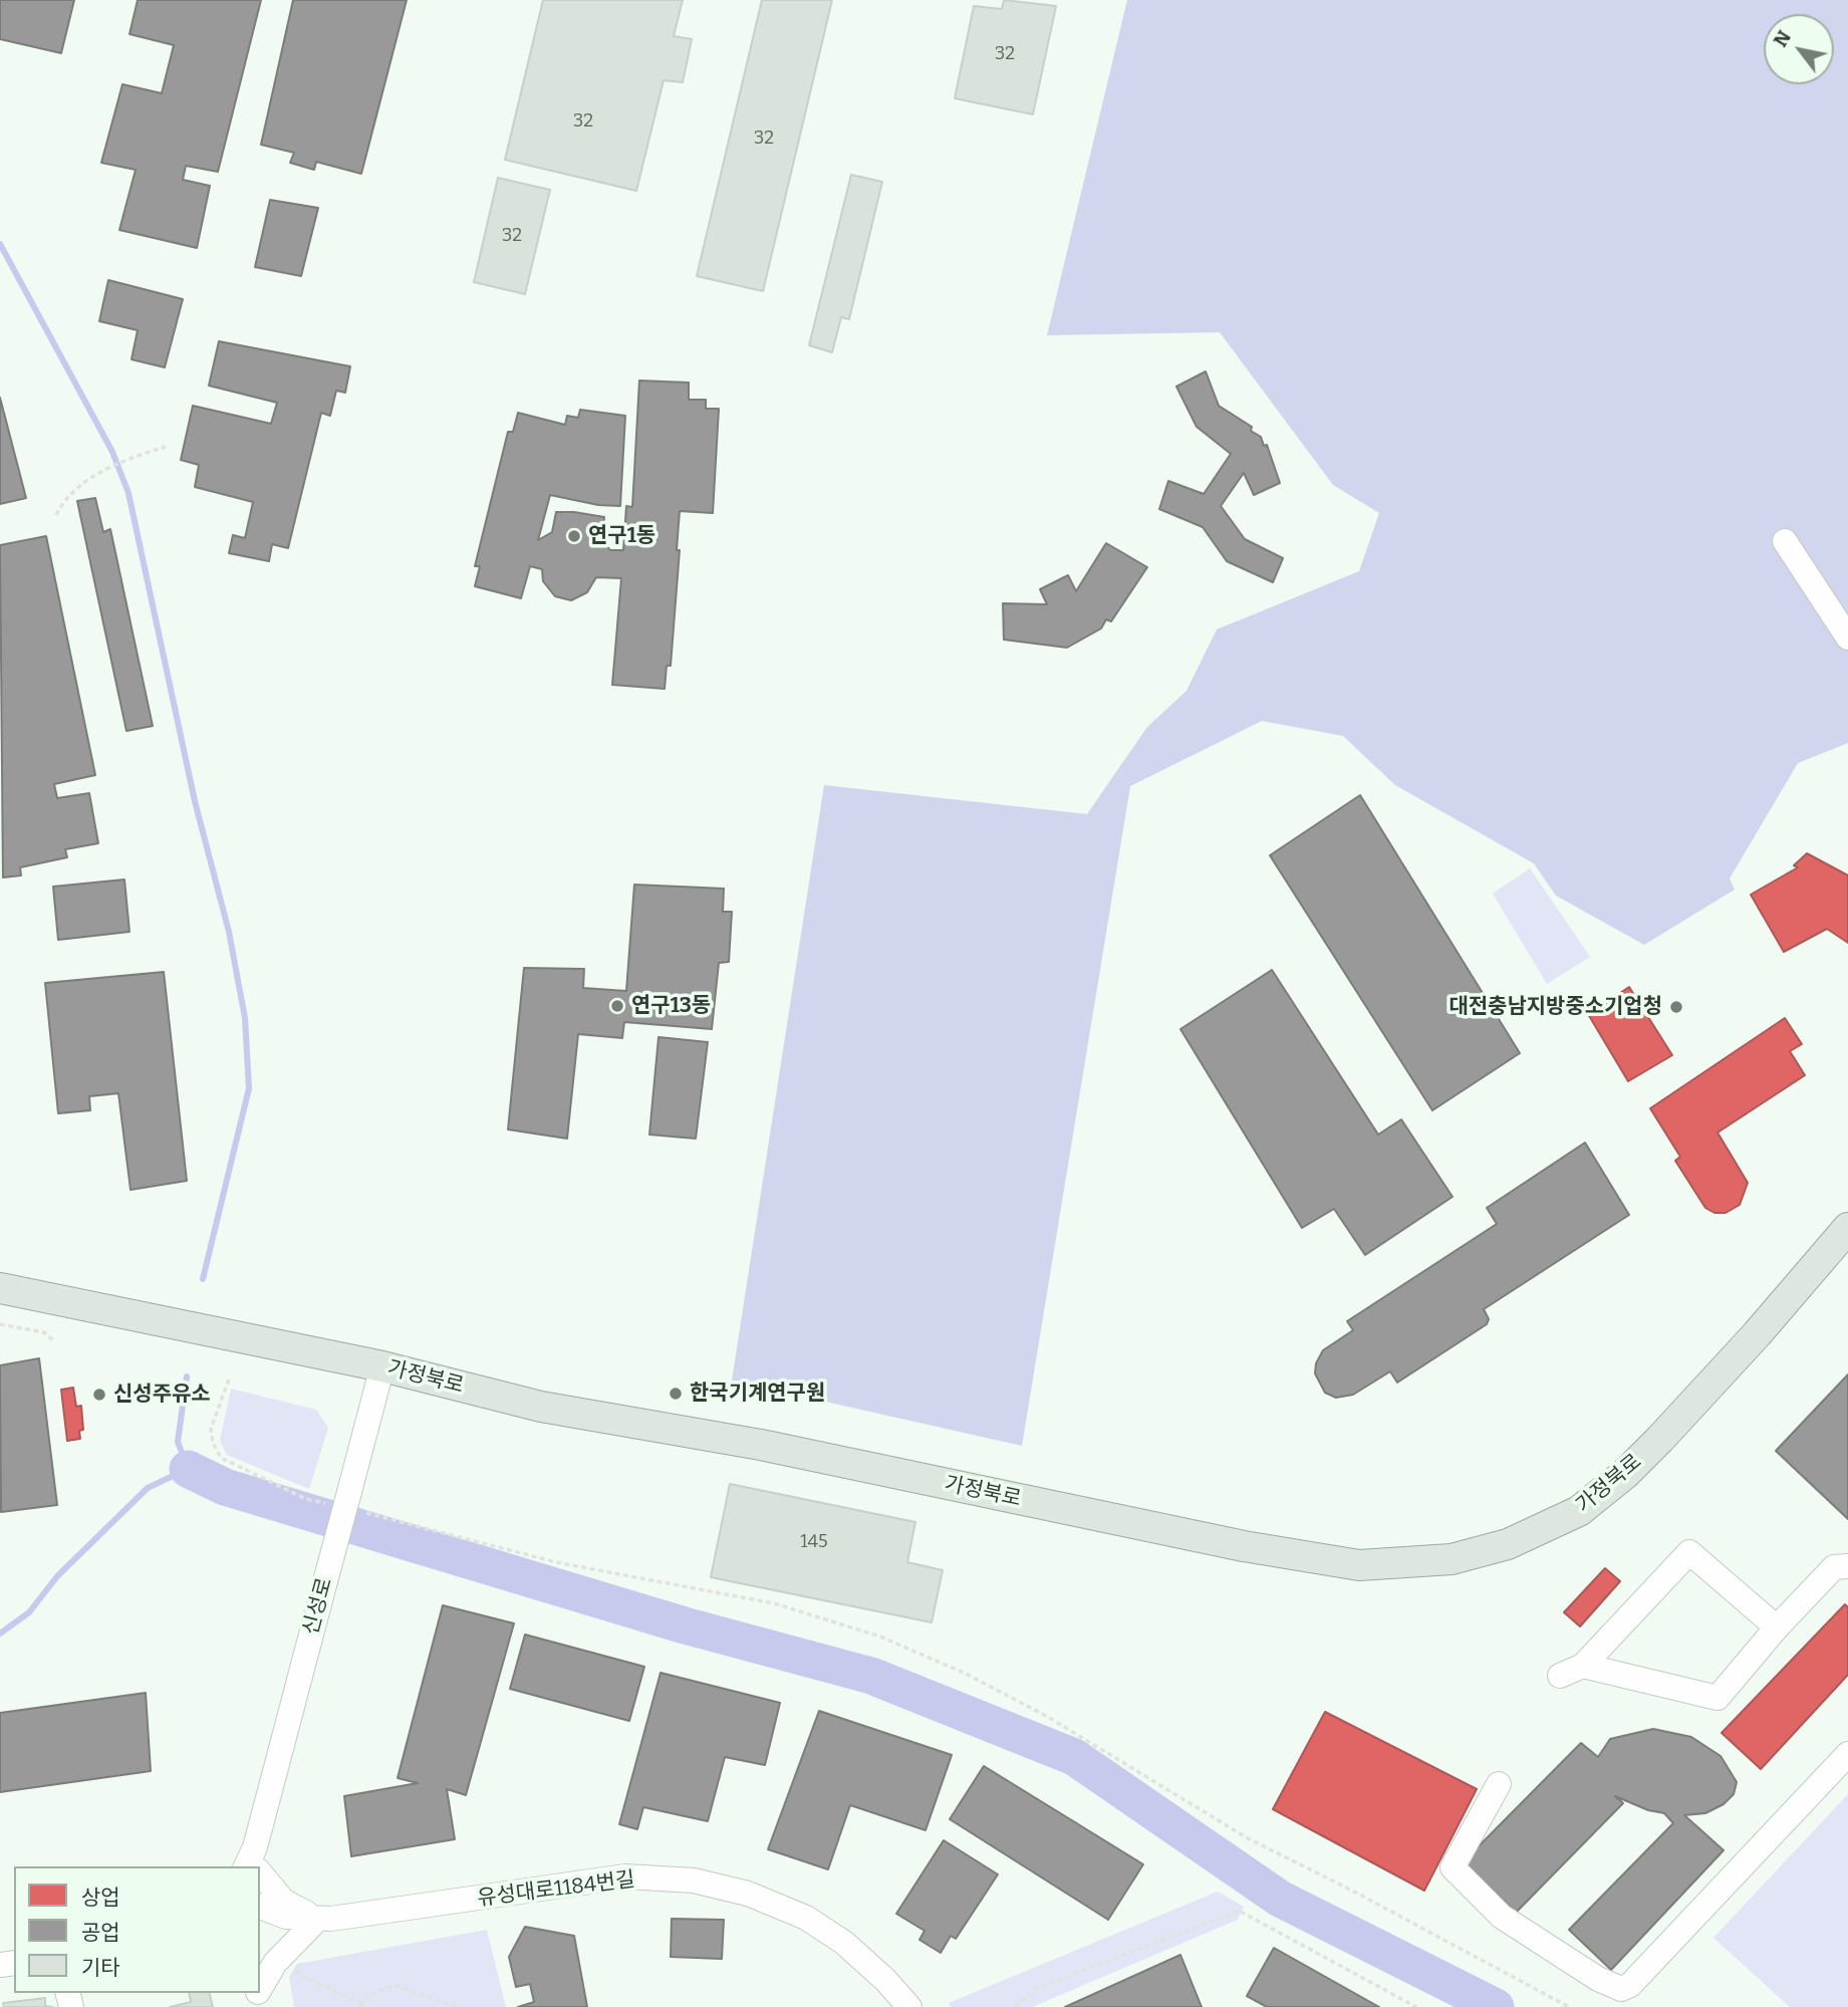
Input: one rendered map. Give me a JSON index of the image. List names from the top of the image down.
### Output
{
  "streets": {
    "main road": ["가정북로"],
    "street": ["신성로", "유성대로1184번길"]
  },
  "crossings": [
    ["가정북로", "신성로"]
  ],
  "places": [
    "연구1동",
    "연구13동",
    "대전충남지방중소기업청",
    "한국기계연구원",
    "신성주유소"
  ],
  "house_numbers": [
    "32",
    "32",
    "32",
    "32",
    "145"
  ],
  "legend": ["상업", "공업", "기타"],
  "north": "top left"
}
